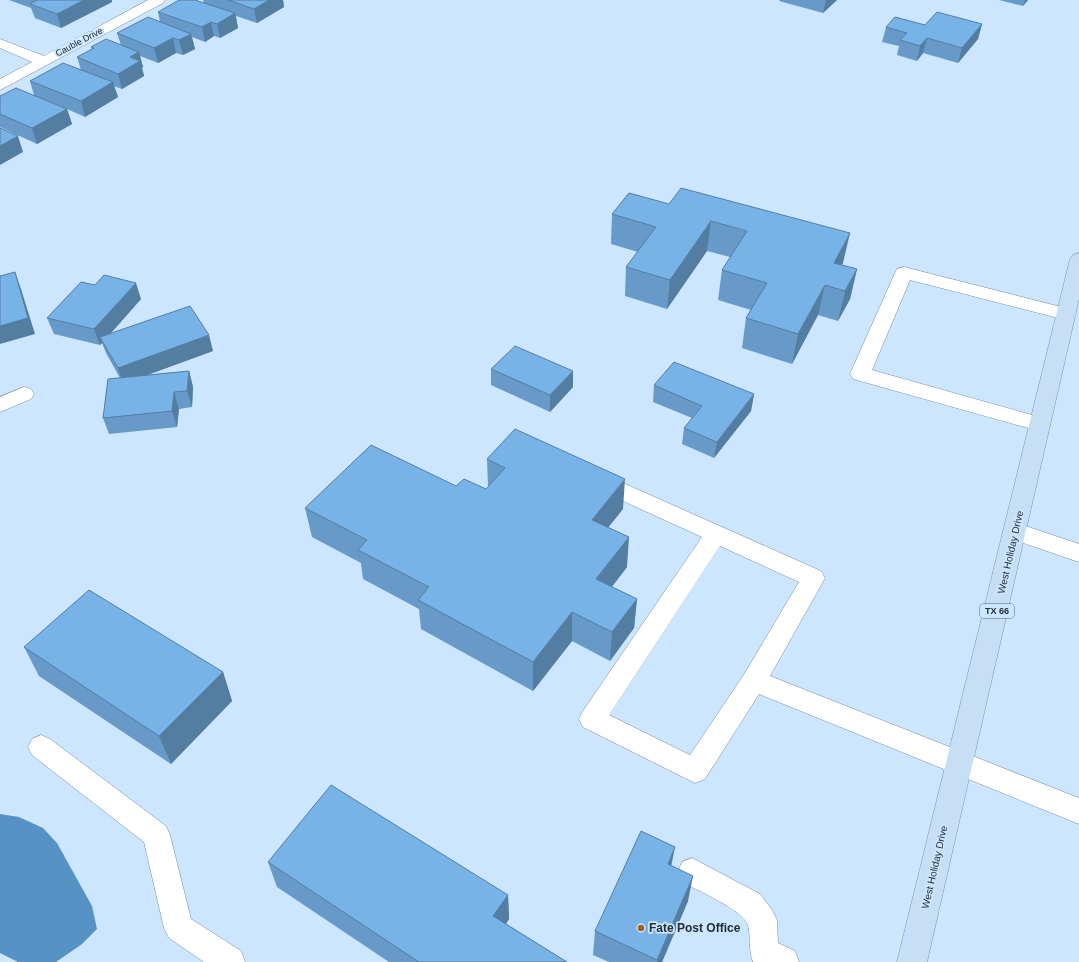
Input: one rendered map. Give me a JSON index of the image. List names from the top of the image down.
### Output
{
  "streets": {
    "main road": ["West Holiday Drive", "TX 66"],
    "street": ["Cauble Drive"]
  },
  "places": ["Fate Post Office"]
}
